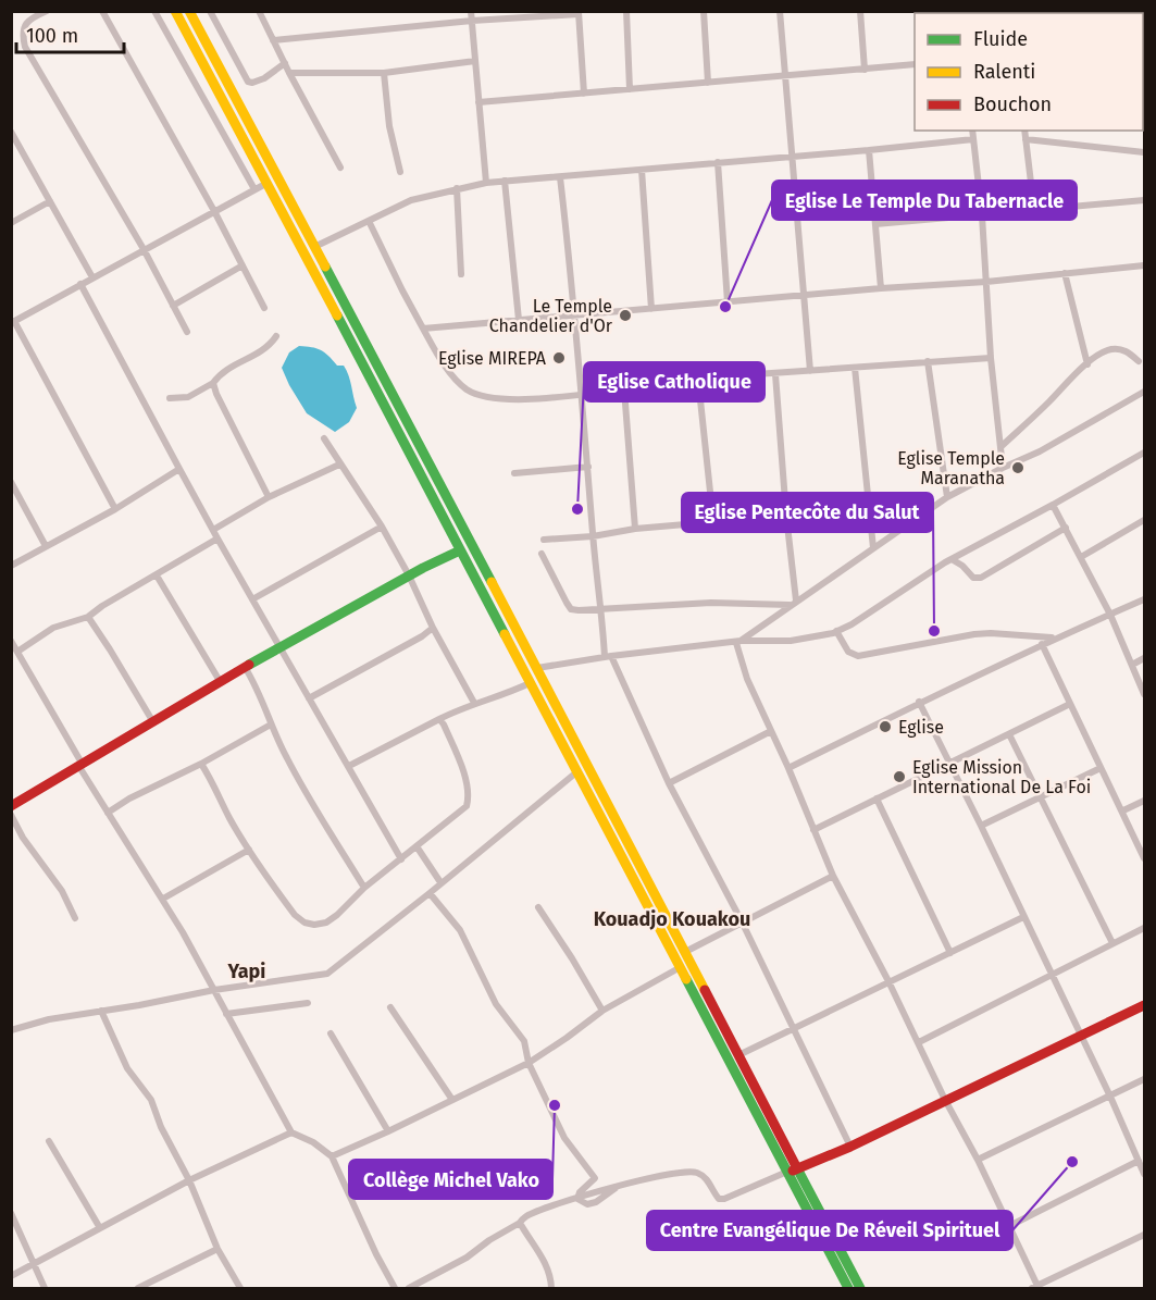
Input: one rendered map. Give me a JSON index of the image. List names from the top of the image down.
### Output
{
  "districts": ["Kouadjo Kouakou", "Yapi"],
  "places": [
    "Eglise Le Temple Du Tabernacle",
    "Le Temple Chandelier d'Or",
    "Eglise MIREPA",
    "Eglise Temple Maranatha",
    "Eglise Catholique",
    "Eglise Pentecôte du Salut",
    "Eglise",
    "Eglise Mission International De La Foi",
    "Collège Michel Vako",
    "Centre Evangélique De Réveil Spirituel"
  ],
  "legend": ["Fluide", "Ralenti", "Bouchon"],
  "scale_bar": "100 m"
}
